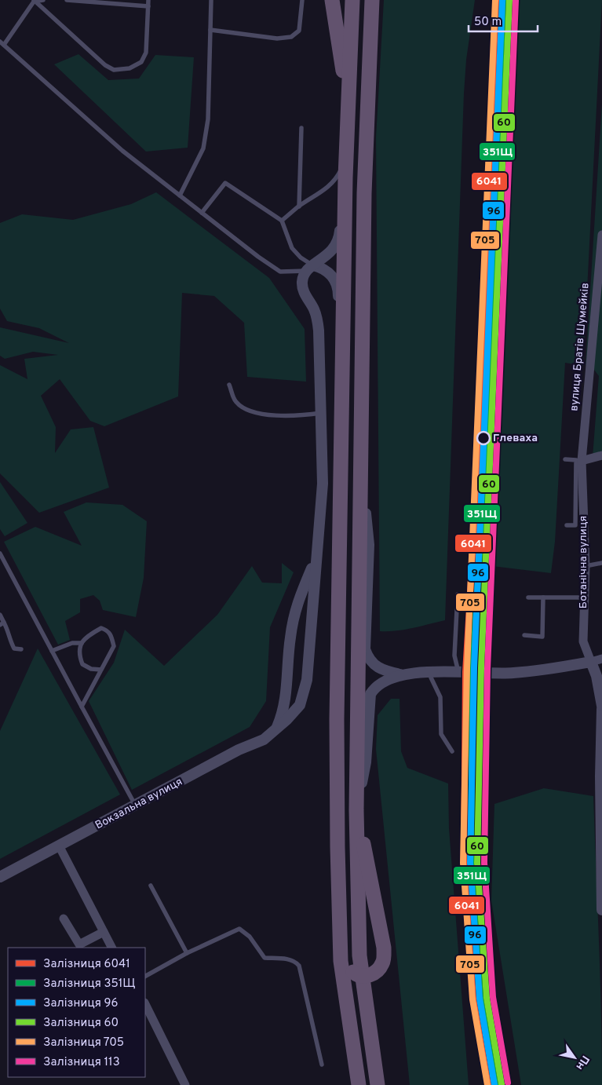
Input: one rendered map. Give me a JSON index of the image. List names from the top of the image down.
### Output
{
  "streets": {
    "street": ["вулиця Братів Шумейків", "Ботанічна вулиця", "Вокзальна вулиця"]
  },
  "crossings": [
    ["вулиця Братів Шумейків", "Ботанічна вулиця"]
  ],
  "places": ["Глеваха"],
  "lines": [
    "rail line 6041",
    "rail line 351Щ",
    "rail line 96",
    "rail line 60",
    "rail line 705",
    "rail line 113"
  ],
  "legend": [
    "Залізниця 6041",
    "Залізниця 351Щ",
    "Залізниця 96",
    "Залізниця 60",
    "Залізниця 705",
    "Залізниця 113"
  ],
  "scale_bar": "50 m",
  "north": "bottom right"
}
